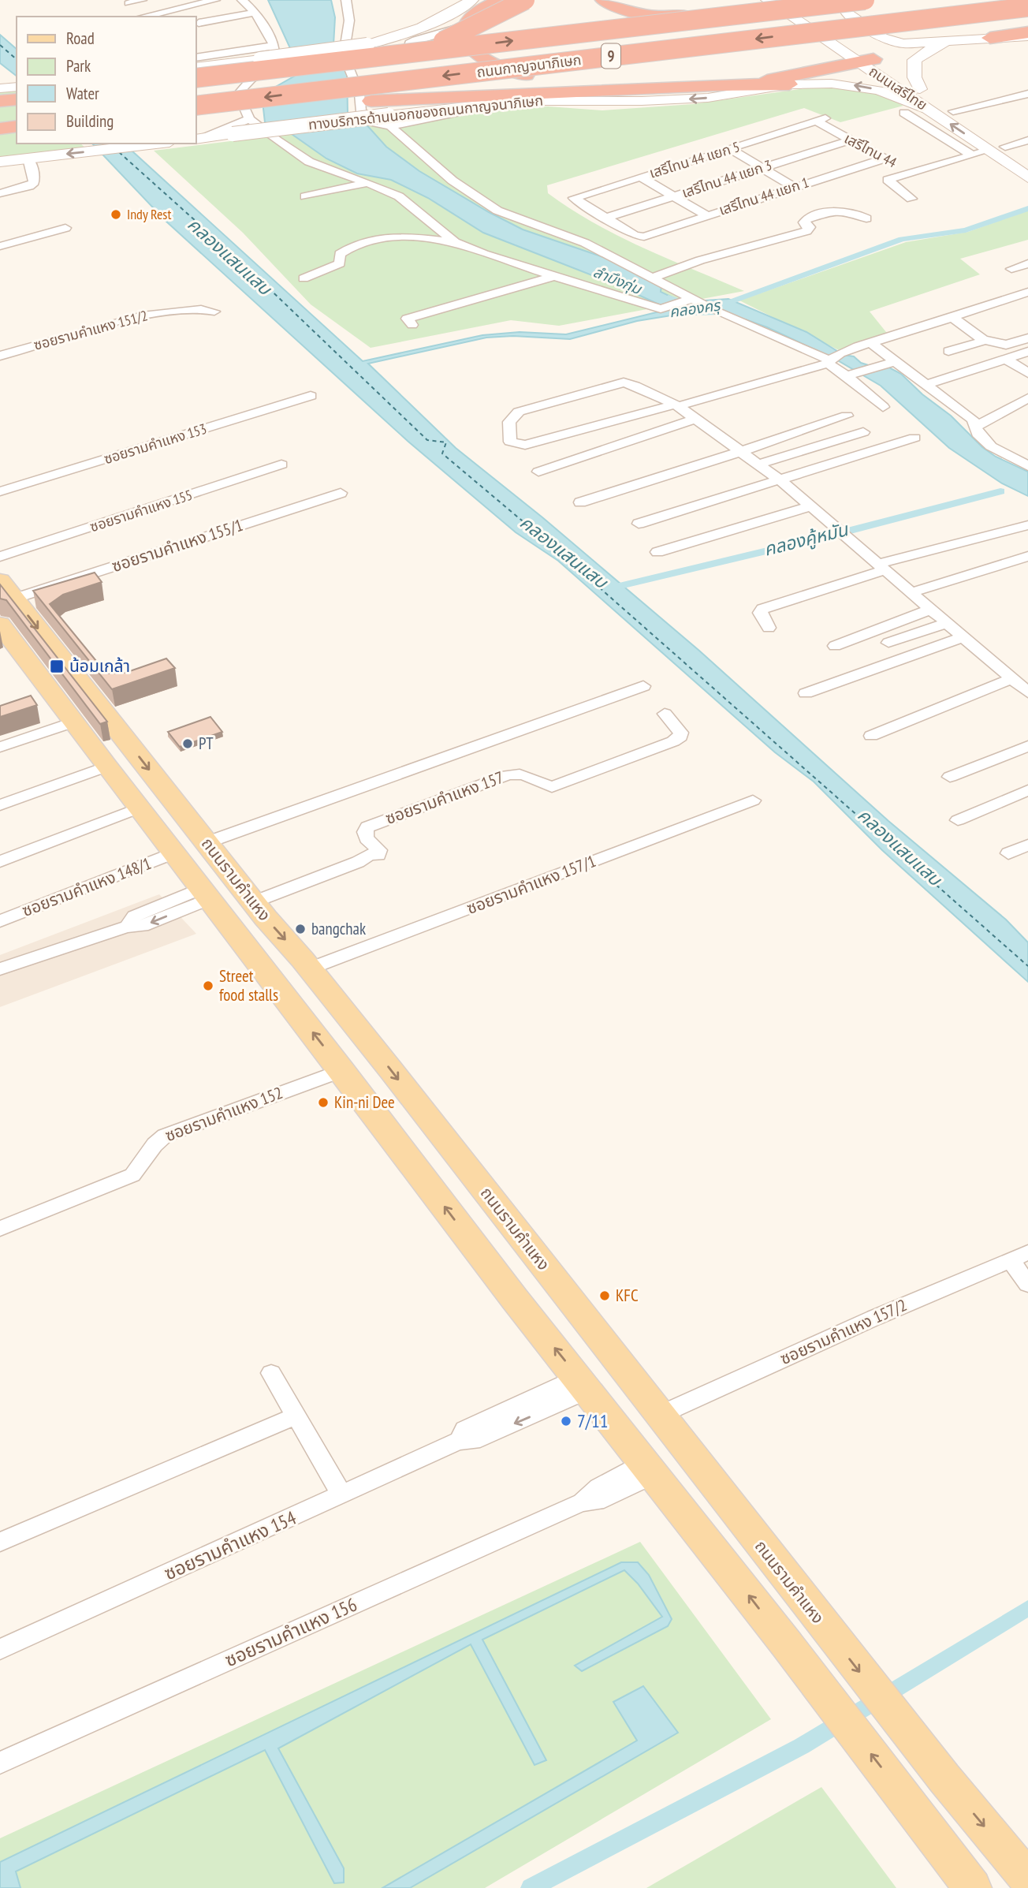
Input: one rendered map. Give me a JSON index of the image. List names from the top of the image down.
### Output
{
  "streets": {
    "highway": ["9", "ถนนกาญจนาภิเษก"],
    "main road": ["ถนนเสรีไทย", "ทางบริการด้านนอกของถนนกาญจนาภิเษก", "ถนนรามคำแหง"],
    "street": [
      "เสรีไทน 44",
      "เสรีไทน 44 แยก 5",
      "เสรีไทน 44 แยก 3",
      "เสรีไทน 44 แยก 1",
      "ซอยรามคำแหง 151/2",
      "ซอยรามคำแหง 153",
      "ซอยรามคำแหง 155",
      "ซอยรามคำแหง 155/1",
      "ซอยรามคำแหง 157",
      "ซอยรามคำแหง 157/1",
      "ซอยรามคำแหง 148/1",
      "ซอยรามคำแหง 152",
      "ซอยรามคำแหง 157/2",
      "ซอยรามคำแหง 154",
      "ซอยรามคำแหง 156"
    ]
  },
  "crossings": [
    ["ถนนเสรีไทย", "ทางบริการด้านนอกของถนนกาญจนาภิเษก"],
    ["ถนนเสรีไทย", "เสรีไทน 44"],
    ["เสรีไทน 44", "เสรีไทน 44 แยก 5"],
    ["เสรีไทน 44", "เสรีไทน 44 แยก 3"],
    ["เสรีไทน 44", "เสรีไทน 44 แยก 1"],
    ["เสรีไทน 44 แยก 5", "เสรีไทน 44 แยก 3"],
    ["เสรีไทน 44 แยก 5", "เสรีไทน 44 แยก 1"],
    ["เสรีไทน 44 แยก 3", "เสรีไทน 44 แยก 1"],
    ["ซอยรามคำแหง 155/1", "ถนนรามคำแหง"],
    ["ซอยรามคำแหง 157", "ถนนรามคำแหง"],
    ["ถนนรามคำแหง", "ซอยรามคำแหง 157/1"],
    ["ถนนรามคำแหง", "ซอยรามคำแหง 148/1"],
    ["ถนนรามคำแหง", "ซอยรามคำแหง 152"],
    ["ถนนรามคำแหง", "ซอยรามคำแหง 157/2"],
    ["ถนนรามคำแหง", "ซอยรามคำแหง 154"],
    ["ถนนรามคำแหง", "ซอยรามคำแหง 156"]
  ],
  "one_way": ["ทางบริการด้านนอกของถนนกาญจนาภิเษก"],
  "water": [
    "คลองแสนแสบ",
    "ลำบึงกุ่ม",
    "คลองครุ",
    "คลองคู้หมัน"
  ],
  "places": {
    "other": [
      "Indy Rest",
      "PT",
      "bangchak",
      "Street food stalls",
      "Kin-ni Dee",
      "KFC",
      "7/11"
    ],
    "transit": ["น้อมเกล้า"]
  },
  "legend": [
    "Road",
    "Park",
    "Water",
    "Building"
  ]
}
